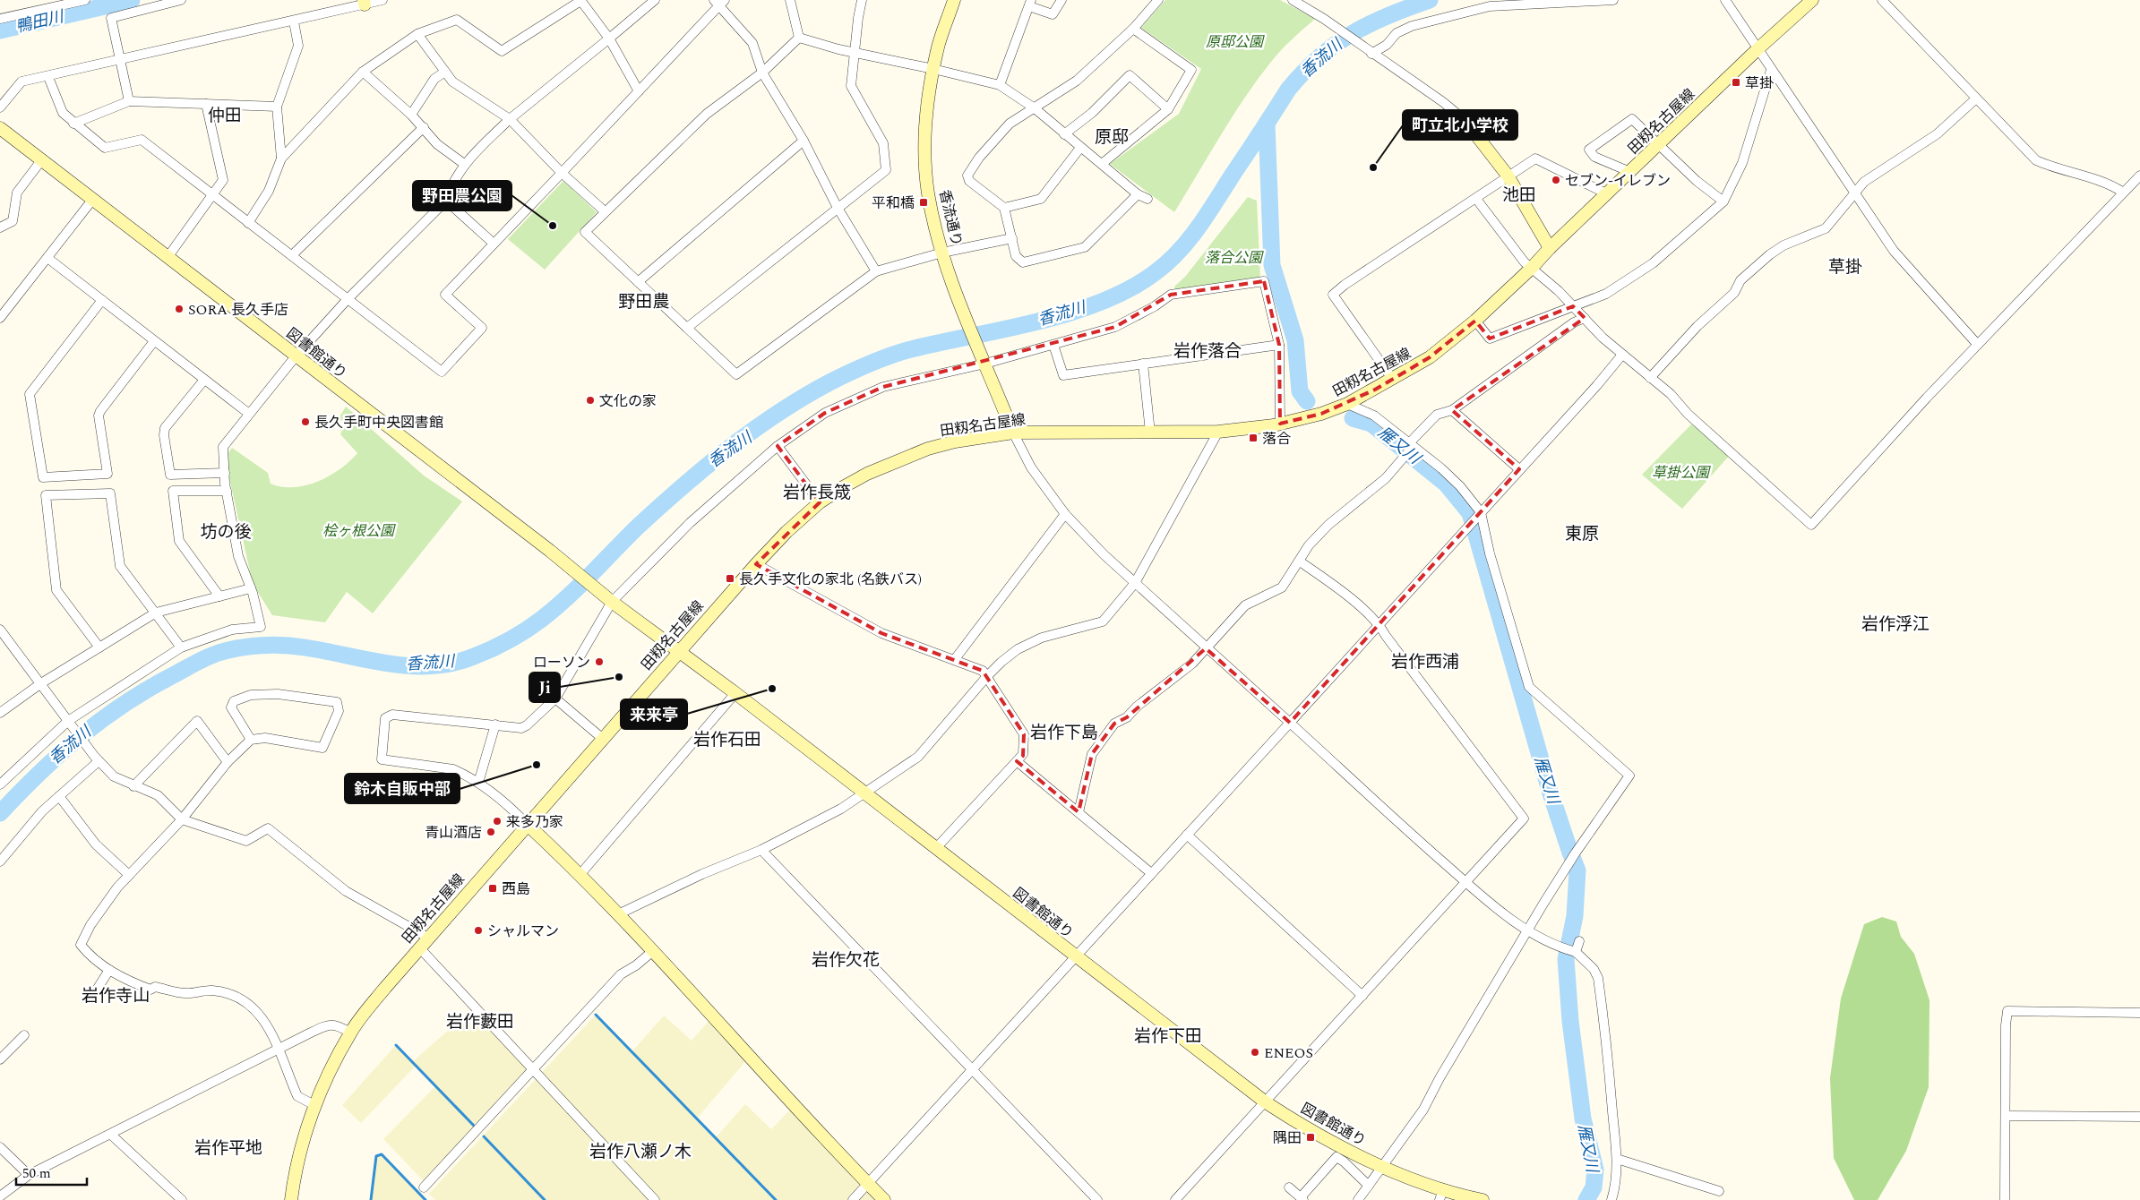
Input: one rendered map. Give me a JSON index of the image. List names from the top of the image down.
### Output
{
  "streets": {
    "street": ["田籾名古屋線", "香流通り", "図書館通り"]
  },
  "crossings": [
    ["田籾名古屋線", "香流通り"],
    ["田籾名古屋線", "図書館通り"]
  ],
  "districts": [
    "仲田",
    "原邸",
    "池田",
    "草掛",
    "野田農",
    "岩作落合",
    "岩作長筬",
    "坊の後",
    "東原",
    "岩作浮江",
    "岩作西浦",
    "岩作下島",
    "岩作石田",
    "岩作欠花",
    "岩作寺山",
    "岩作藪田",
    "岩作下田",
    "岩作平地",
    "岩作八瀬ノ木"
  ],
  "water": ["鴨田川", "香流川", "雁又川"],
  "parks": [
    "原邸公園",
    "落合公園",
    "草掛公園",
    "桧ヶ根公園"
  ],
  "places": {
    "transit": [
      "草掛",
      "平和橋",
      "落合",
      "長久手文化の家北 (名鉄バス)",
      "西島",
      "隅田"
    ],
    "other": [
      "町立北小学校",
      "セブン-イレブン",
      "野田農公園",
      "SORA 長久手店",
      "文化の家",
      "長久手町中央図書館",
      "ローソン",
      "Ji",
      "来来亭",
      "鈴木自販中部",
      "来多乃家",
      "青山酒店",
      "シャルマン",
      "ENEOS"
    ]
  },
  "scale_bar": "50 m"
}
